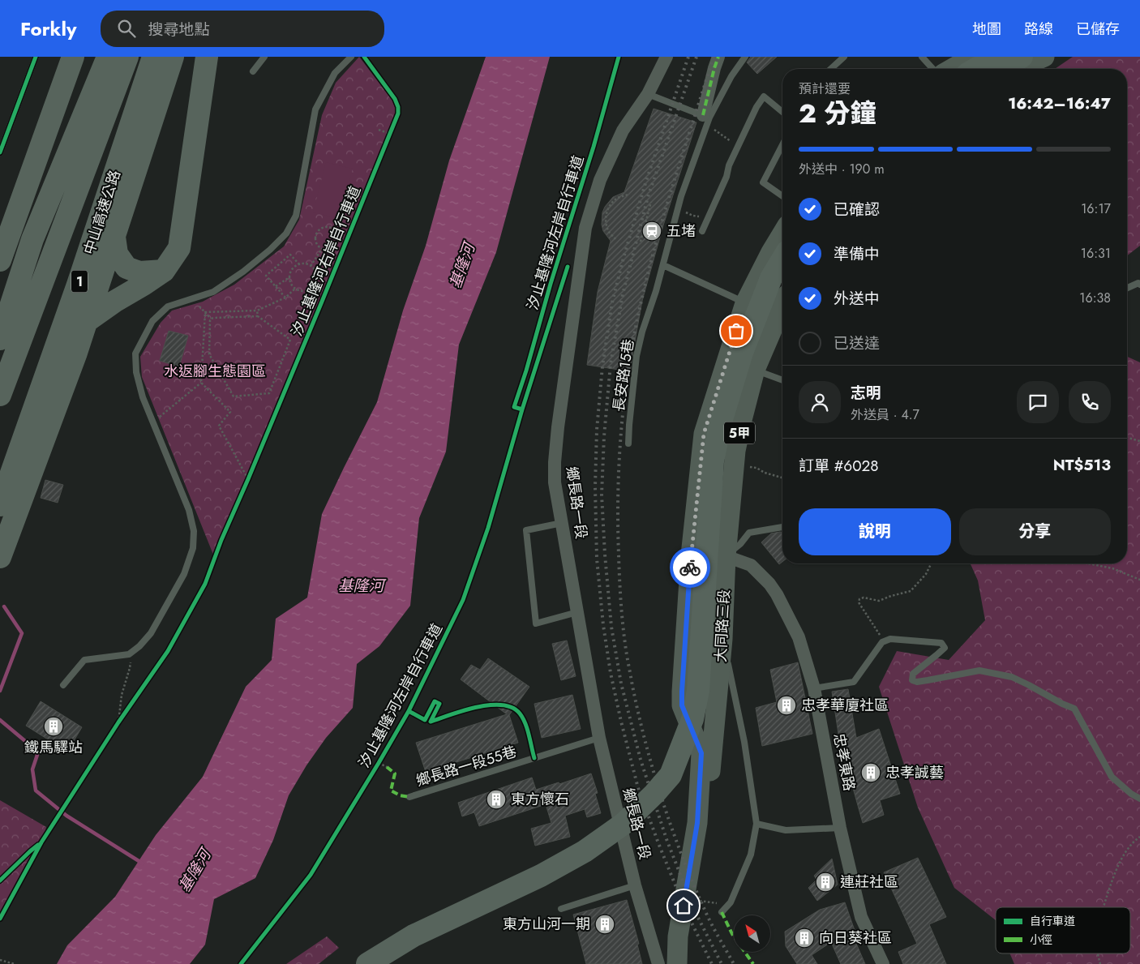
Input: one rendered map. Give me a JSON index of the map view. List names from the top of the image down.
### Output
{
  "streets": {
    "highway": ["中山高速公路", "1"],
    "main road": ["5甲", "大同路三段"],
    "street": ["鄉長路一段", "忠孝東路"],
    "lane": ["長安路15巷", "鄉長路一段55巷"],
    "cycle path": ["汐止基隆河左岸自行車道", "汐止基隆河右岸自行車道"]
  },
  "crossings": [
    ["5甲", "忠孝東路"],
    ["鄉長路一段", "鄉長路一段55巷"],
    ["大同路三段", "忠孝東路"]
  ],
  "water": ["基隆河"],
  "parks": ["水返腳生態園區"],
  "places": {
    "station": ["五堵"],
    "building": [
      "忠孝華廈社區",
      "鐵馬驛站",
      "忠孝誠藝",
      "東方懷石",
      "連莊社區",
      "東方山河一期",
      "向日葵社區"
    ]
  },
  "legend": ["自行車道", "小徑"],
  "north": "top left",
  "page": {
    "header": "Forkly",
    "search": "搜尋地點",
    "nav": ["地圖", "路線", "已儲存"],
    "heading": ["2 分鐘", "預計還要", "16:42–16:47"],
    "panel": [
      "志明",
      "外送員 · 4.7",
      "訂單 #6028",
      "NT$513"
    ],
    "bar": "外送中 · 190 m",
    "list": [
      ["已確認", "16:17"],
      ["準備中", "16:31"],
      ["外送中", "16:38"],
      "已送達"
    ],
    "buttons": ["說明", "分享"]
  }
}
